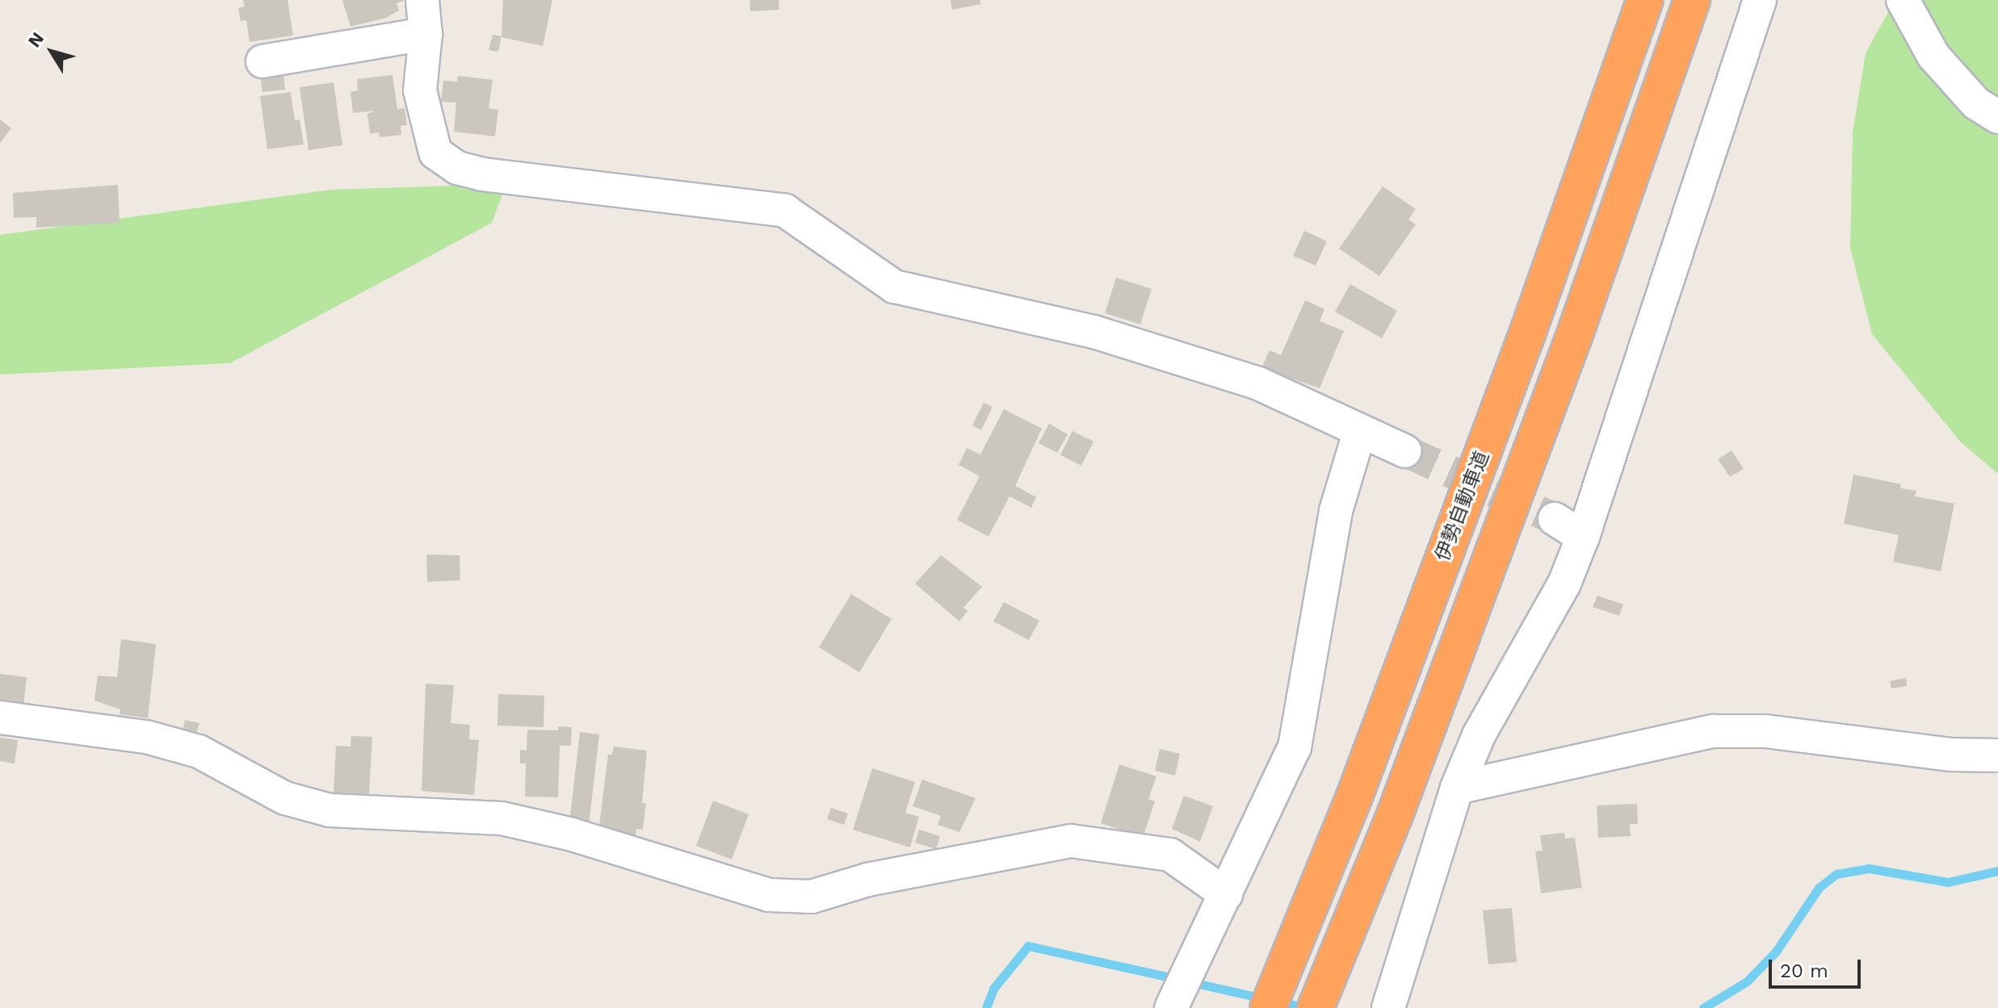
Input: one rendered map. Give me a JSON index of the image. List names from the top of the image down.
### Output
{
  "streets": {
    "highway": ["伊勢自動車道"]
  },
  "scale_bar": "20 m",
  "north": "top left"
}
